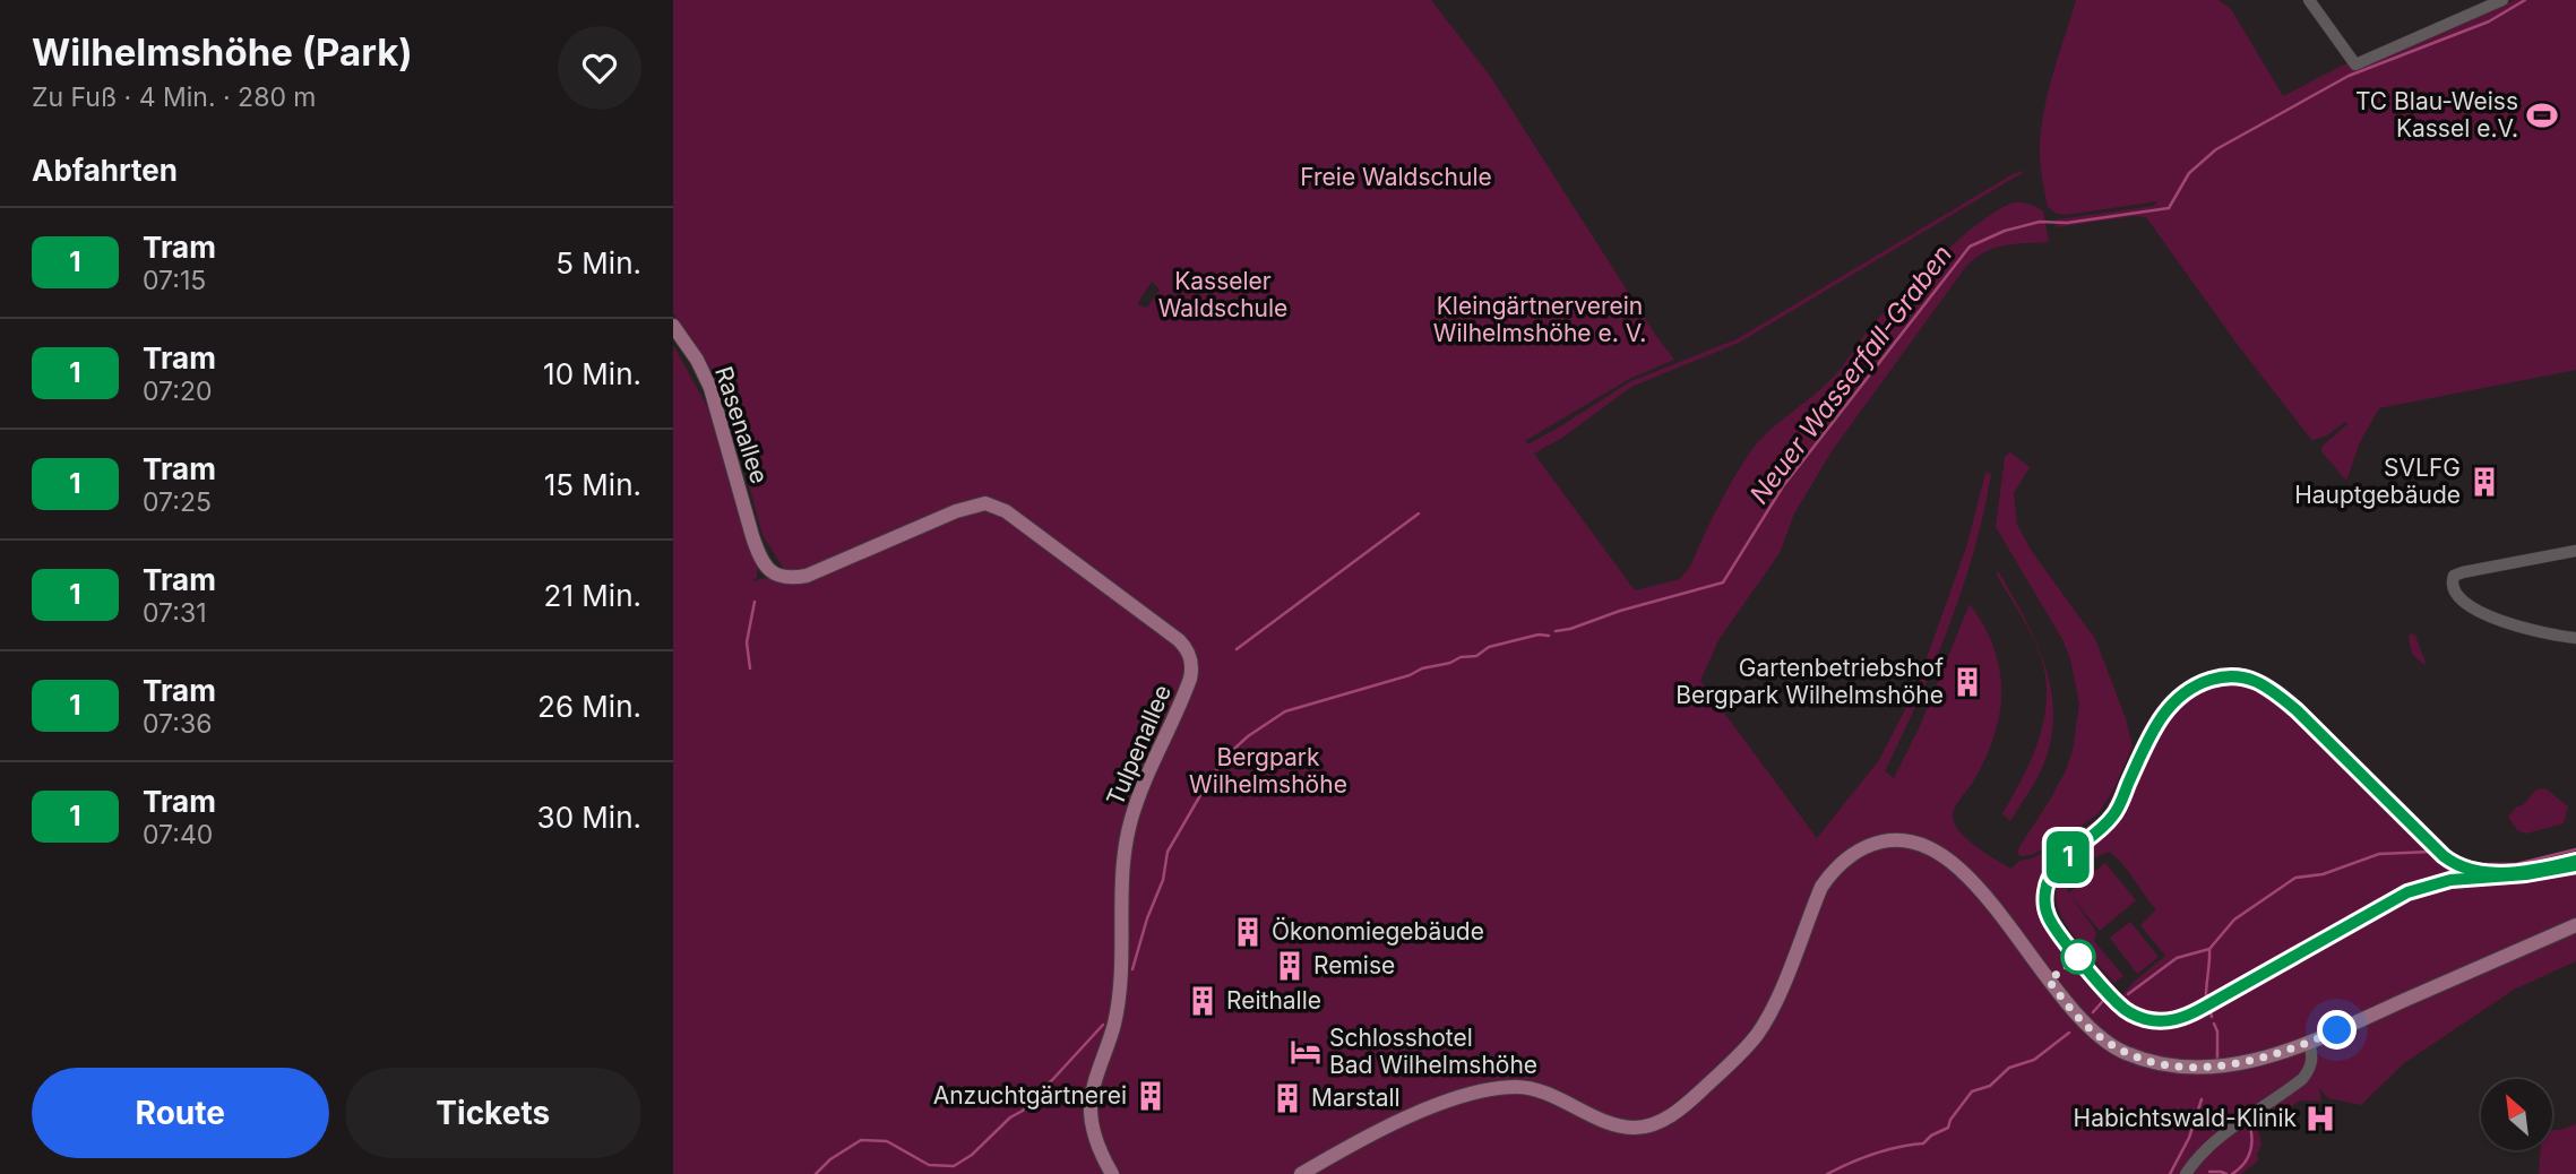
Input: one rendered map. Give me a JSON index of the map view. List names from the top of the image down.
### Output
{
  "streets": {
    "main road": ["Rasenallee", "Tulpenallee"]
  },
  "crossings": [
    ["Rasenallee", "Tulpenallee"]
  ],
  "water": ["Neuer Wasserfall-Graben"],
  "parks": [
    "Freie Waldschule",
    "Kasseler Waldschule",
    "Kleingärtnerverein Wilhelmshöhe e. V.",
    "Bergpark Wilhelmshöhe"
  ],
  "places": {
    "sports": ["TC Blau-Weiss Kassel e.V."],
    "building": [
      "SVLFG Hauptgebäude",
      "Gartenbetriebshof Bergpark Wilhelmshöhe",
      "Ökonomiegebäude",
      "Remise",
      "Reithalle",
      "Anzuchtgärtnerei",
      "Marstall"
    ],
    "hotel": ["Schlosshotel Bad Wilhelmshöhe"],
    "hospital": ["Habichtswald-Klinik"]
  },
  "lines": ["tram line 1"],
  "north": "top left",
  "page": {
    "heading": [
      ["Wilhelmshöhe (Park)", "Zu Fuß · 4 Min. · 280 m"],
      "Abfahrten"
    ],
    "on_map": "1",
    "list": [
      {
        "mark": "1",
        "name": "Tram",
        "note": "07:15",
        "value": "5 Min."
      },
      {
        "mark": "1",
        "name": "Tram",
        "note": "07:20",
        "value": "10 Min."
      },
      {
        "mark": "1",
        "name": "Tram",
        "note": "07:25",
        "value": "15 Min."
      },
      {
        "mark": "1",
        "name": "Tram",
        "note": "07:31",
        "value": "21 Min."
      },
      {
        "mark": "1",
        "name": "Tram",
        "note": "07:36",
        "value": "26 Min."
      },
      {
        "mark": "1",
        "name": "Tram",
        "note": "07:40",
        "value": "30 Min."
      }
    ],
    "buttons": ["Route", "Tickets"]
  }
}
